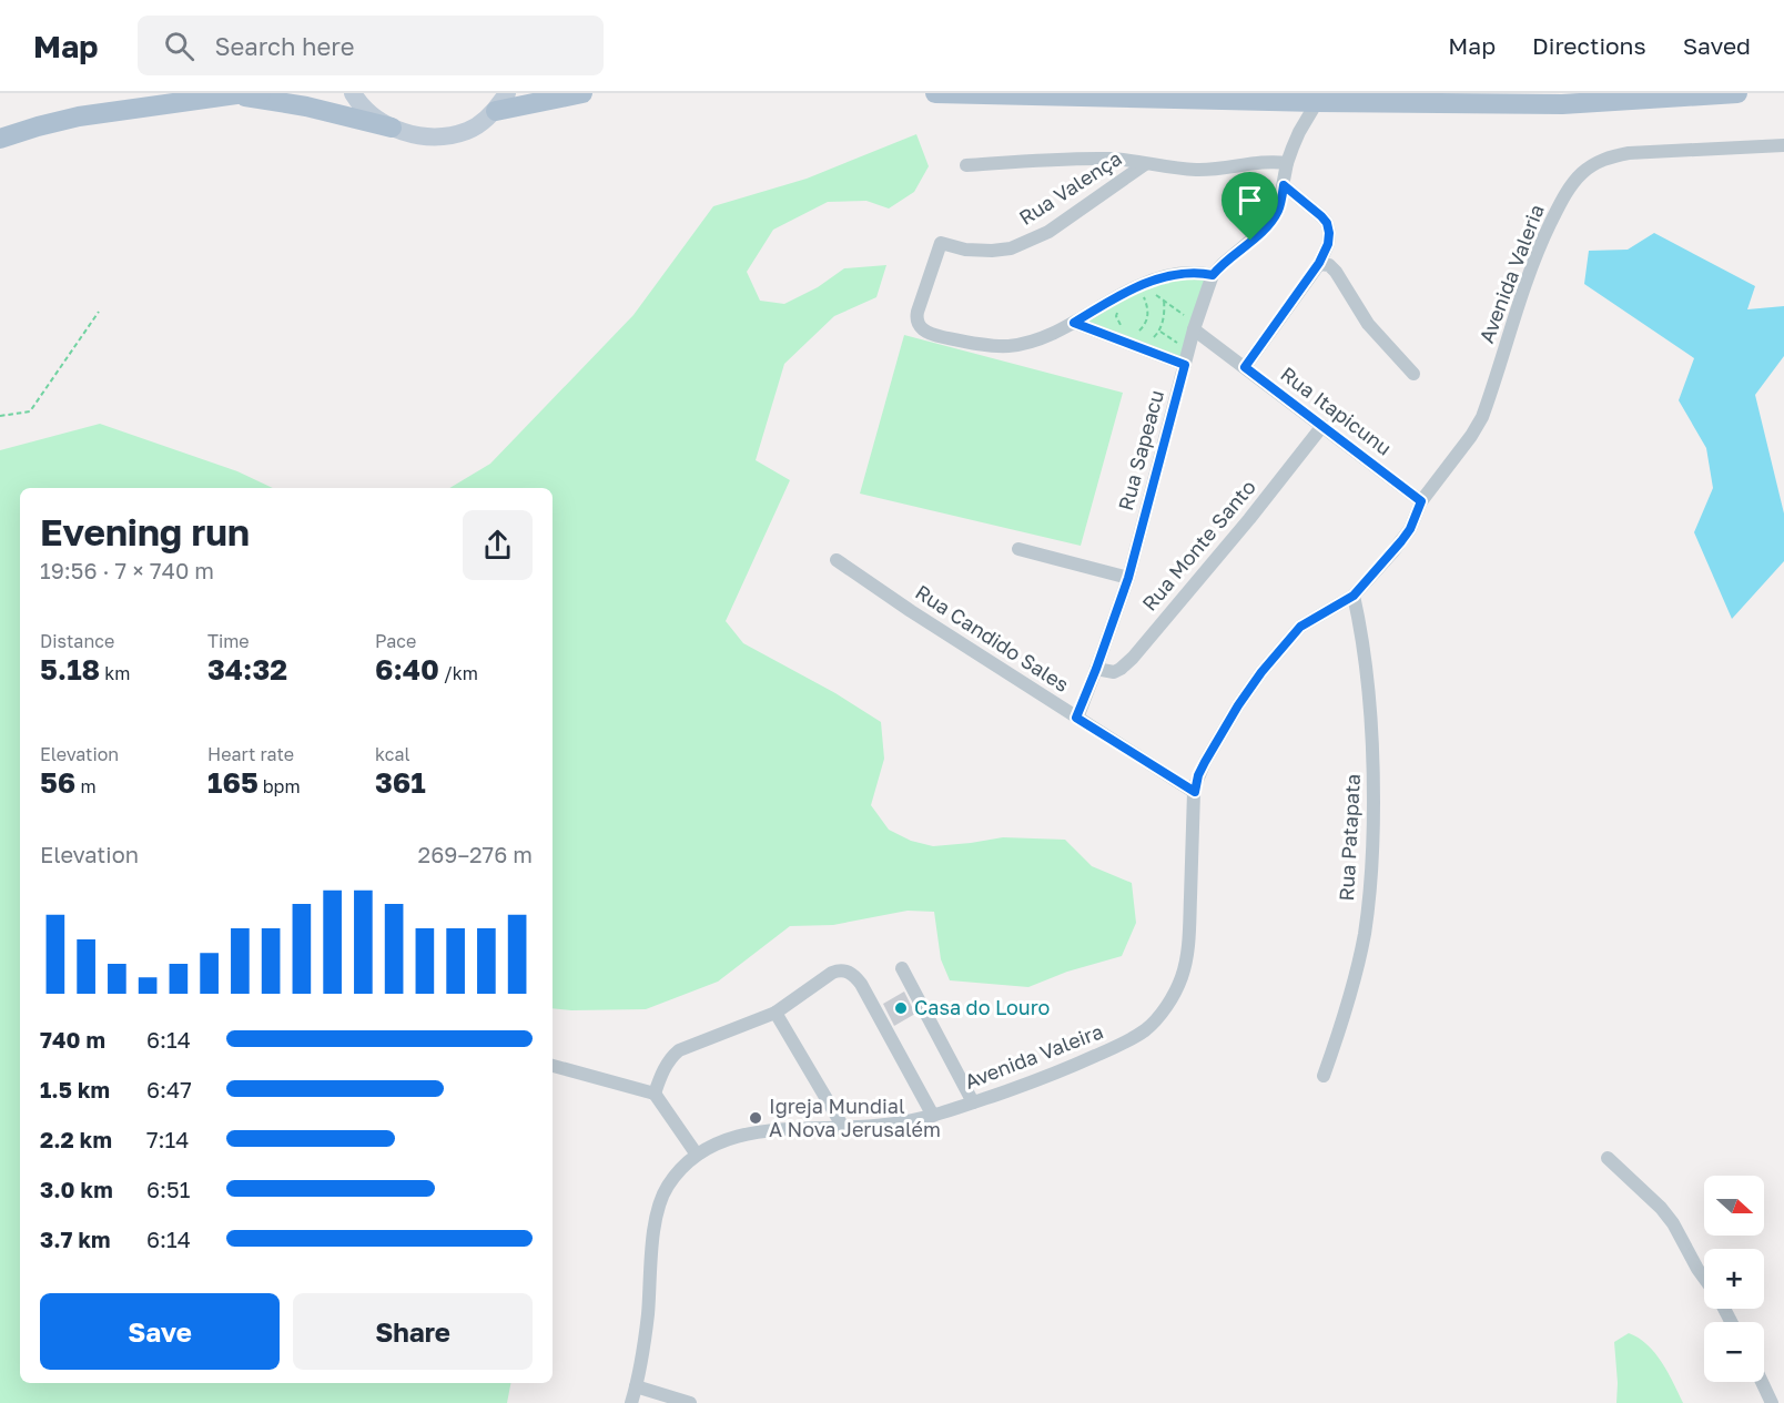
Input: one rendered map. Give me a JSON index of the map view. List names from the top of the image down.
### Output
{
  "streets": {
    "street": [
      "Rua Valença",
      "Avenida Valeria",
      "Rua Itapicunu",
      "Rua Sapeacu",
      "Rua Monte Santo",
      "Rua Candido Sales",
      "Rua Patapata",
      "Avenida Valeira"
    ]
  },
  "crossings": [
    ["Rua Valença", "Rua Sapeacu"],
    ["Avenida Valeria", "Rua Itapicunu"],
    ["Avenida Valeria", "Avenida Valeira"],
    ["Rua Itapicunu", "Rua Sapeacu"],
    ["Rua Itapicunu", "Rua Monte Santo"],
    ["Rua Itapicunu", "Avenida Valeira"],
    ["Rua Sapeacu", "Rua Monte Santo"],
    ["Rua Sapeacu", "Rua Candido Sales"],
    ["Rua Candido Sales", "Avenida Valeira"],
    ["Rua Patapata", "Avenida Valeira"]
  ],
  "places": ["Casa do Louro", "Igreja Mundial A Nova Jerusalém"],
  "north": "right",
  "page": {
    "header": "Map",
    "search": "Search here",
    "nav": ["Map", "Directions", "Saved"],
    "heading": ["Evening run", "19:56 · 7 × 740 m"],
    "stats": [
      ["Distance", "5.18 km"],
      ["Time", "34:32"],
      ["Pace", "6:40 /km"],
      ["Elevation", "56 m"],
      ["Heart rate", "165 bpm"],
      ["kcal", "361"]
    ],
    "chart": ["Elevation", "269–276 m"],
    "list": [
      {
        "name": "740 m",
        "note": "6:14"
      },
      {
        "name": "1.5 km",
        "note": "6:47"
      },
      {
        "name": "2.2 km",
        "note": "7:14"
      },
      {
        "name": "3.0 km",
        "note": "6:51"
      },
      {
        "name": "3.7 km",
        "note": "6:14"
      }
    ],
    "map_buttons": ["+", "−"],
    "buttons": ["Save", "Share"]
  }
}
